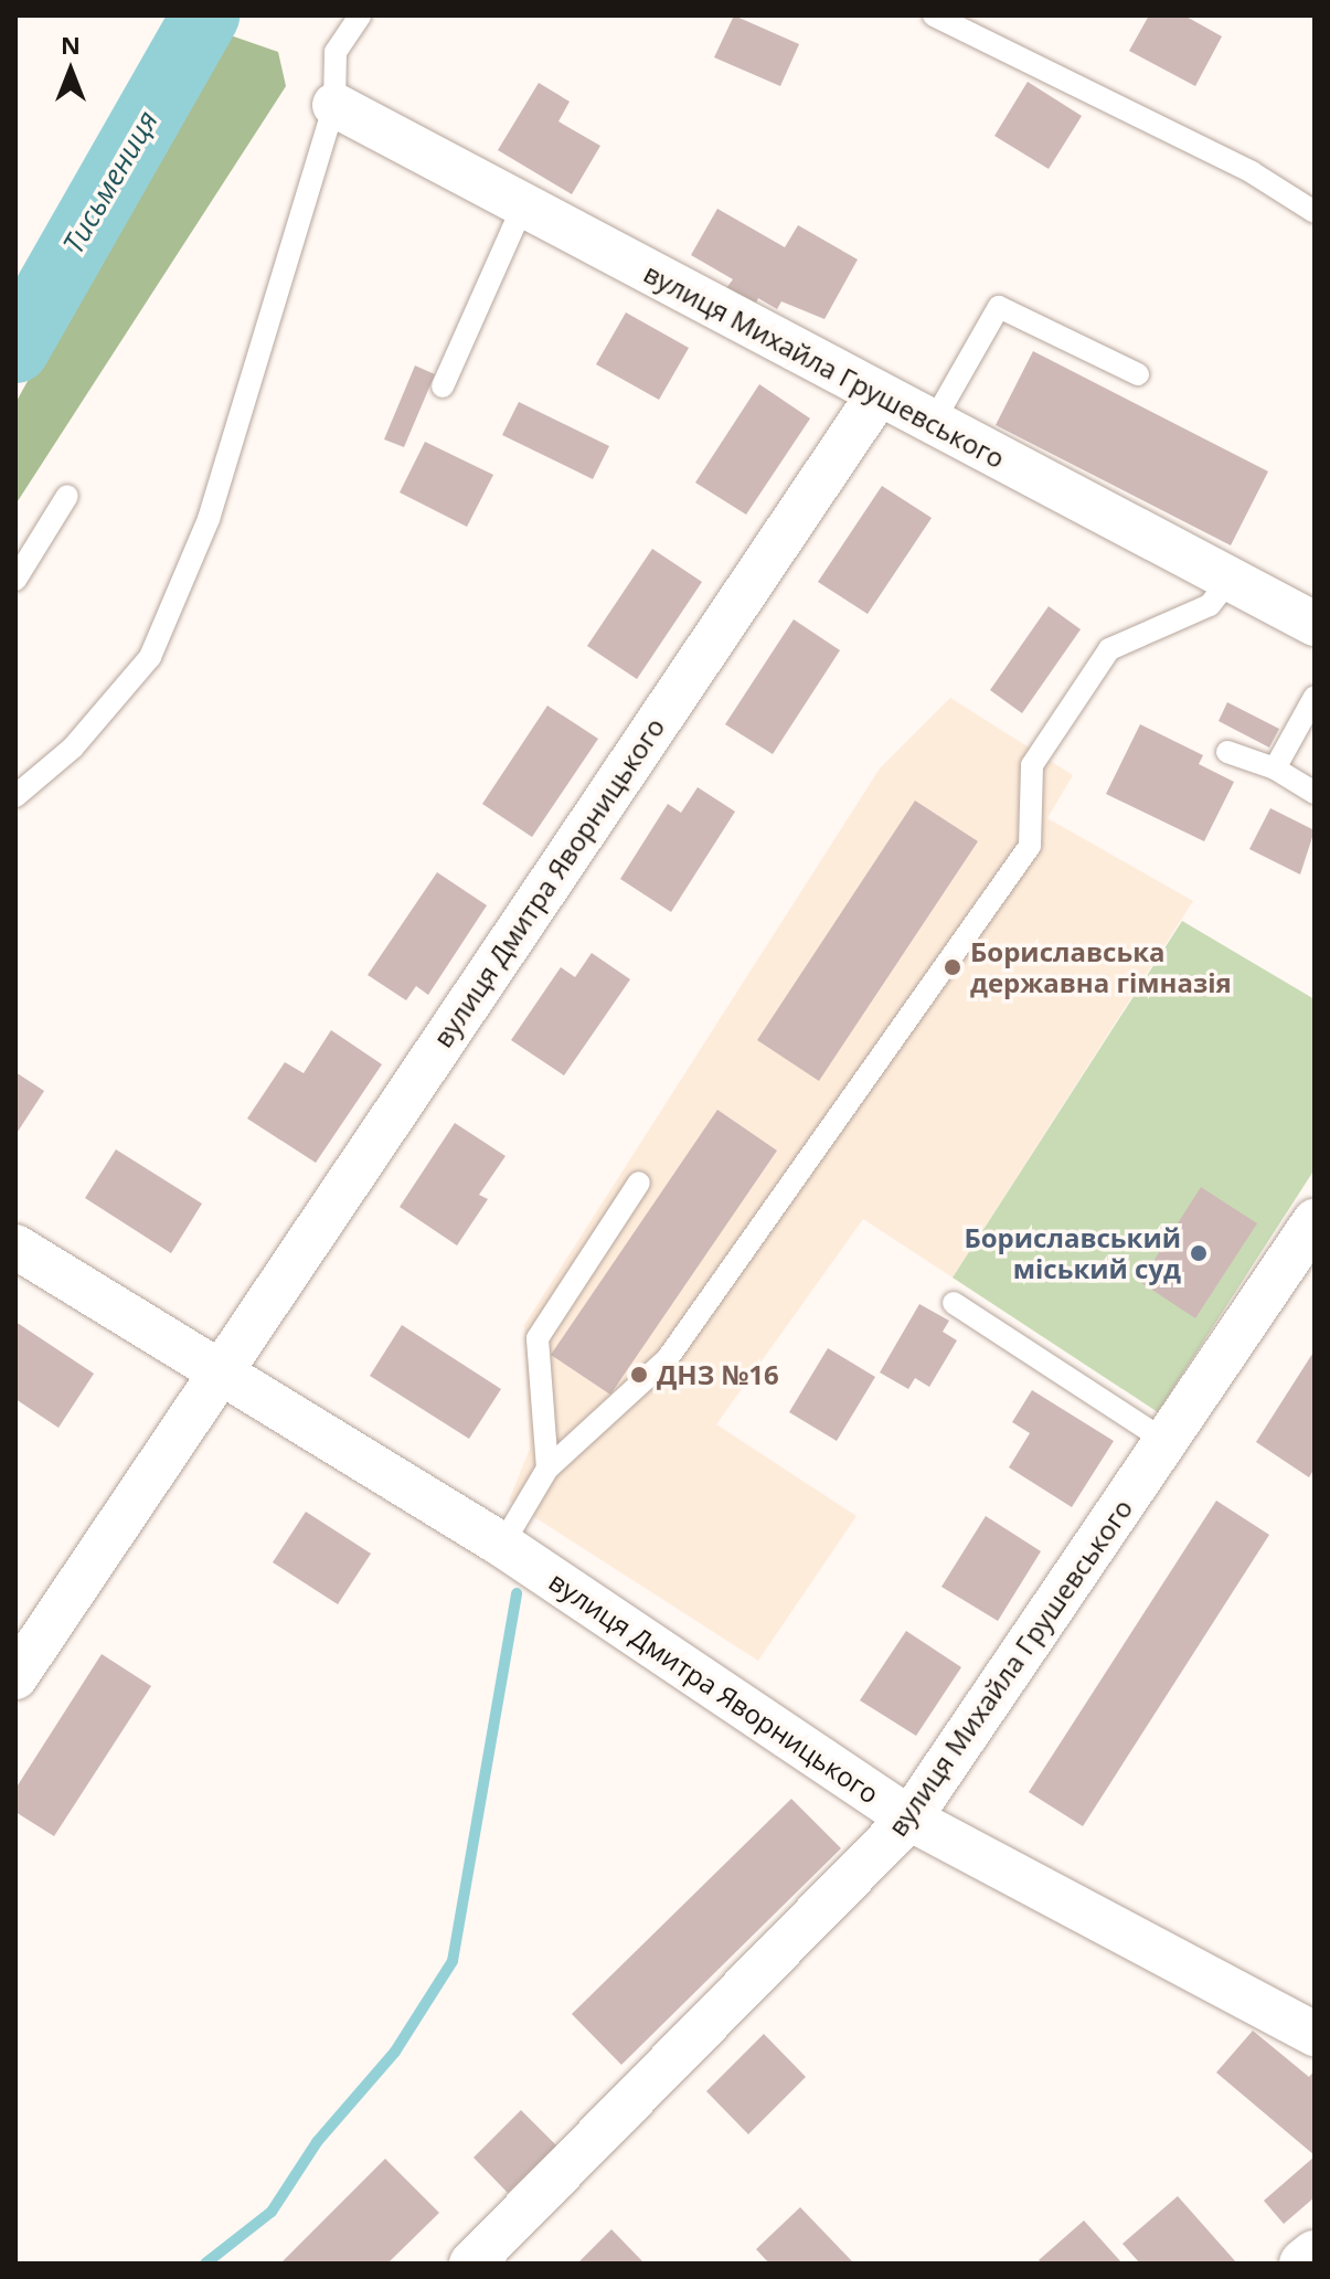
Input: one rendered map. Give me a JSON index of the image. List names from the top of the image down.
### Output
{
  "streets": {
    "street": ["вулиця Михайла Грушевського", "вулиця Дмитра Яворницького"]
  },
  "crossings": [
    ["вулиця Михайла Грушевського", "вулиця Дмитра Яворницького"]
  ],
  "water": ["Тисьмениця"],
  "places": ["Бориславська державна гімназія", "Бориславський міський суд", "ДНЗ №16"],
  "north": "top"
}
